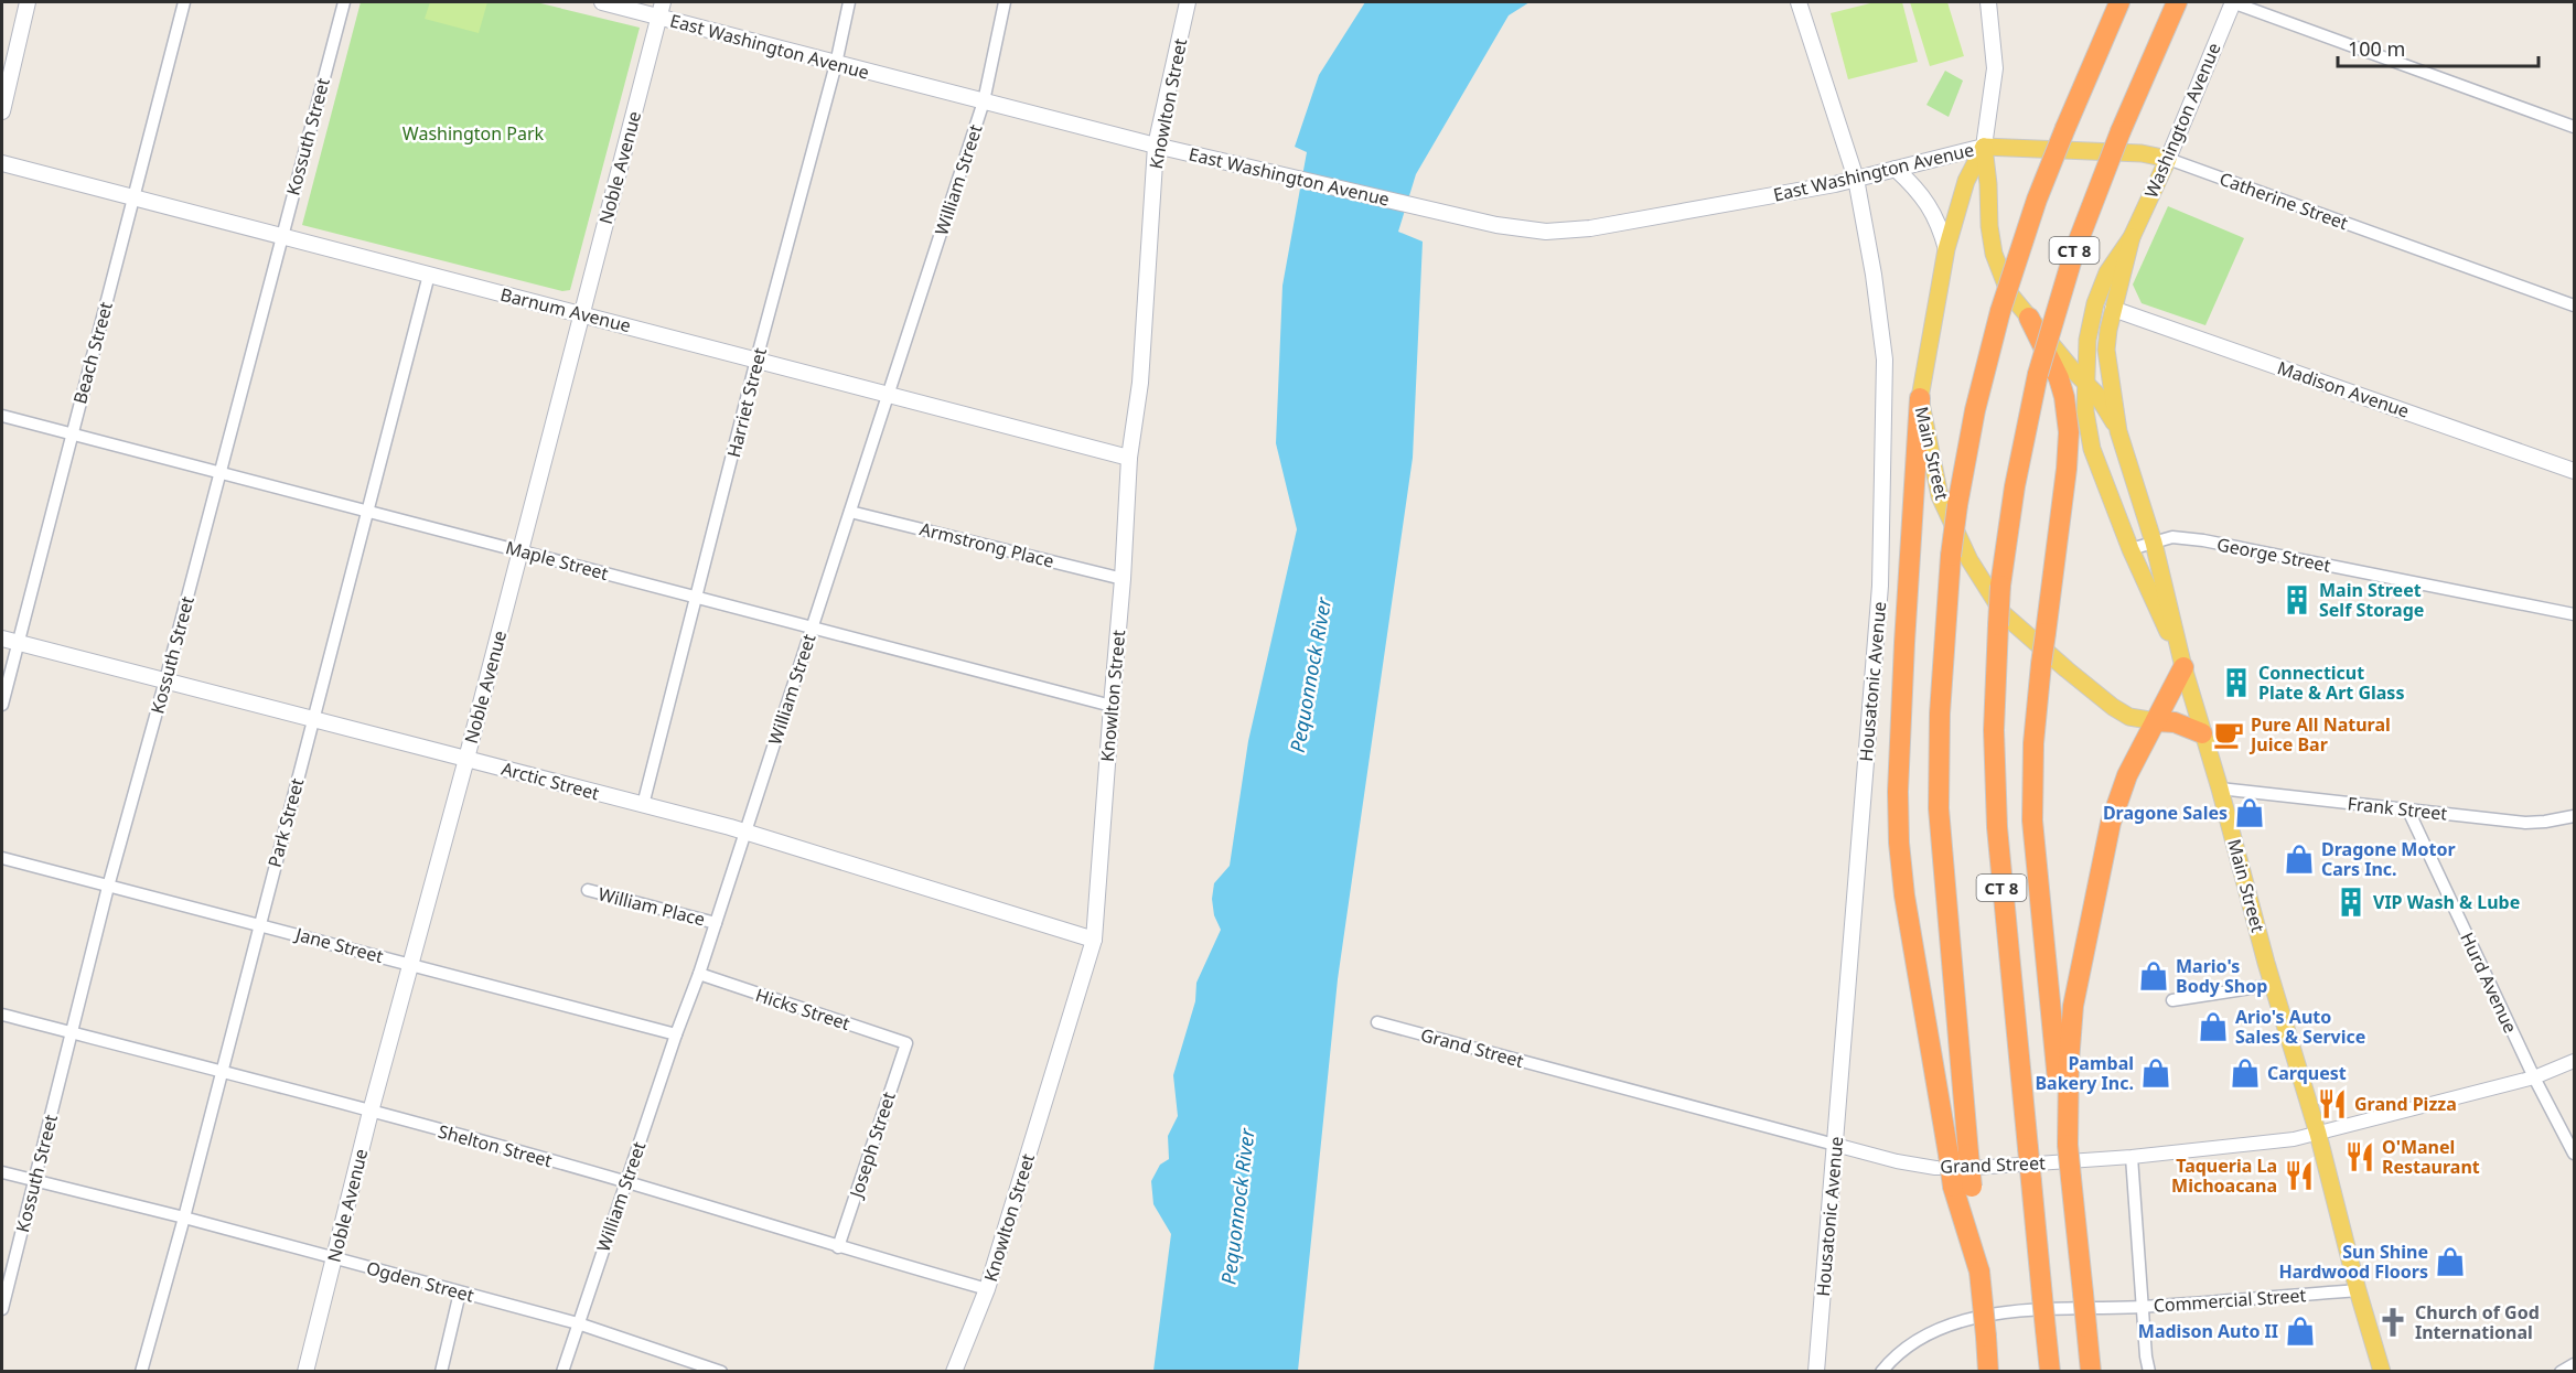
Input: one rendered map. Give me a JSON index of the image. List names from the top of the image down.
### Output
{
  "streets": {
    "highway": ["CT 8"],
    "main road": [
      "East Washington Avenue",
      "Knowlton Street",
      "Washington Avenue",
      "Noble Avenue",
      "Catherine Street",
      "Barnum Avenue",
      "Madison Avenue",
      "Main Street",
      "Housatonic Avenue",
      "Arctic Street"
    ],
    "street": [
      "Kossuth Street",
      "William Street",
      "Beach Street",
      "Harriet Street",
      "Armstrong Place",
      "George Street",
      "Maple Street",
      "Frank Street",
      "Park Street",
      "William Place",
      "Jane Street",
      "Hurd Avenue",
      "Hicks Street",
      "Grand Street",
      "Joseph Street",
      "Shelton Street",
      "Ogden Street",
      "Commercial Street"
    ]
  },
  "crossings": [
    ["East Washington Avenue", "Knowlton Street"],
    ["East Washington Avenue", "Noble Avenue"],
    ["East Washington Avenue", "William Street"],
    ["East Washington Avenue", "Catherine Street"],
    ["East Washington Avenue", "Harriet Street"],
    ["East Washington Avenue", "Main Street"],
    ["East Washington Avenue", "Housatonic Avenue"],
    ["Knowlton Street", "Barnum Avenue"],
    ["Knowlton Street", "Armstrong Place"],
    ["Knowlton Street", "Maple Street"],
    ["Knowlton Street", "Arctic Street"],
    ["Knowlton Street", "Shelton Street"],
    ["Washington Avenue", "Catherine Street"],
    ["Washington Avenue", "Madison Avenue"],
    ["Washington Avenue", "Main Street"],
    ["Kossuth Street", "Barnum Avenue"],
    ["Kossuth Street", "Maple Street"],
    ["Kossuth Street", "Arctic Street"],
    ["Kossuth Street", "Jane Street"],
    ["Kossuth Street", "Shelton Street"],
    ["Kossuth Street", "Ogden Street"],
    ["Noble Avenue", "Barnum Avenue"],
    ["Noble Avenue", "Maple Street"],
    ["Noble Avenue", "Arctic Street"],
    ["Noble Avenue", "Jane Street"],
    ["Noble Avenue", "Shelton Street"],
    ["Noble Avenue", "Ogden Street"],
    ["William Street", "Barnum Avenue"],
    ["William Street", "Armstrong Place"],
    ["William Street", "Maple Street"],
    ["William Street", "Arctic Street"],
    ["William Street", "William Place"],
    ["William Street", "Jane Street"],
    ["William Street", "Hicks Street"],
    ["William Street", "Shelton Street"],
    ["William Street", "Ogden Street"],
    ["Catherine Street", "Main Street"],
    ["Barnum Avenue", "Beach Street"],
    ["Barnum Avenue", "Harriet Street"],
    ["Barnum Avenue", "Park Street"],
    ["Beach Street", "Maple Street"],
    ["Beach Street", "Arctic Street"],
    ["Madison Avenue", "Main Street"],
    ["Harriet Street", "Maple Street"],
    ["Harriet Street", "Arctic Street"],
    ["Main Street", "George Street"],
    ["Main Street", "Frank Street"],
    ["Main Street", "Grand Street"],
    ["Main Street", "Commercial Street"],
    ["Maple Street", "Park Street"],
    ["Housatonic Avenue", "Grand Street"],
    ["Arctic Street", "Park Street"],
    ["Frank Street", "Hurd Avenue"],
    ["Park Street", "Jane Street"],
    ["Park Street", "Shelton Street"],
    ["Park Street", "Ogden Street"],
    ["Hurd Avenue", "Grand Street"],
    ["Hicks Street", "Joseph Street"],
    ["Joseph Street", "Shelton Street"]
  ],
  "water": ["Pequonnock River"],
  "parks": ["Washington Park"],
  "places": {
    "building": ["Main Street Self Storage", "Connecticut Plate & Art Glass", "VIP Wash & Lube"],
    "cafe": ["Pure All Natural Juice Bar"],
    "shop": [
      "Dragone Sales",
      "Dragone Motor Cars Inc.",
      "Mario's Body Shop",
      "Ario's Auto Sales & Service",
      "Pambal Bakery Inc.",
      "Carquest",
      "Sun Shine Hardwood Floors",
      "Madison Auto II"
    ],
    "restaurant": ["Grand Pizza", "O'Manel Restaurant", "Taqueria La Michoacana"],
    "church": ["Church of God International"]
  },
  "scale_bar": "100 m"
}
